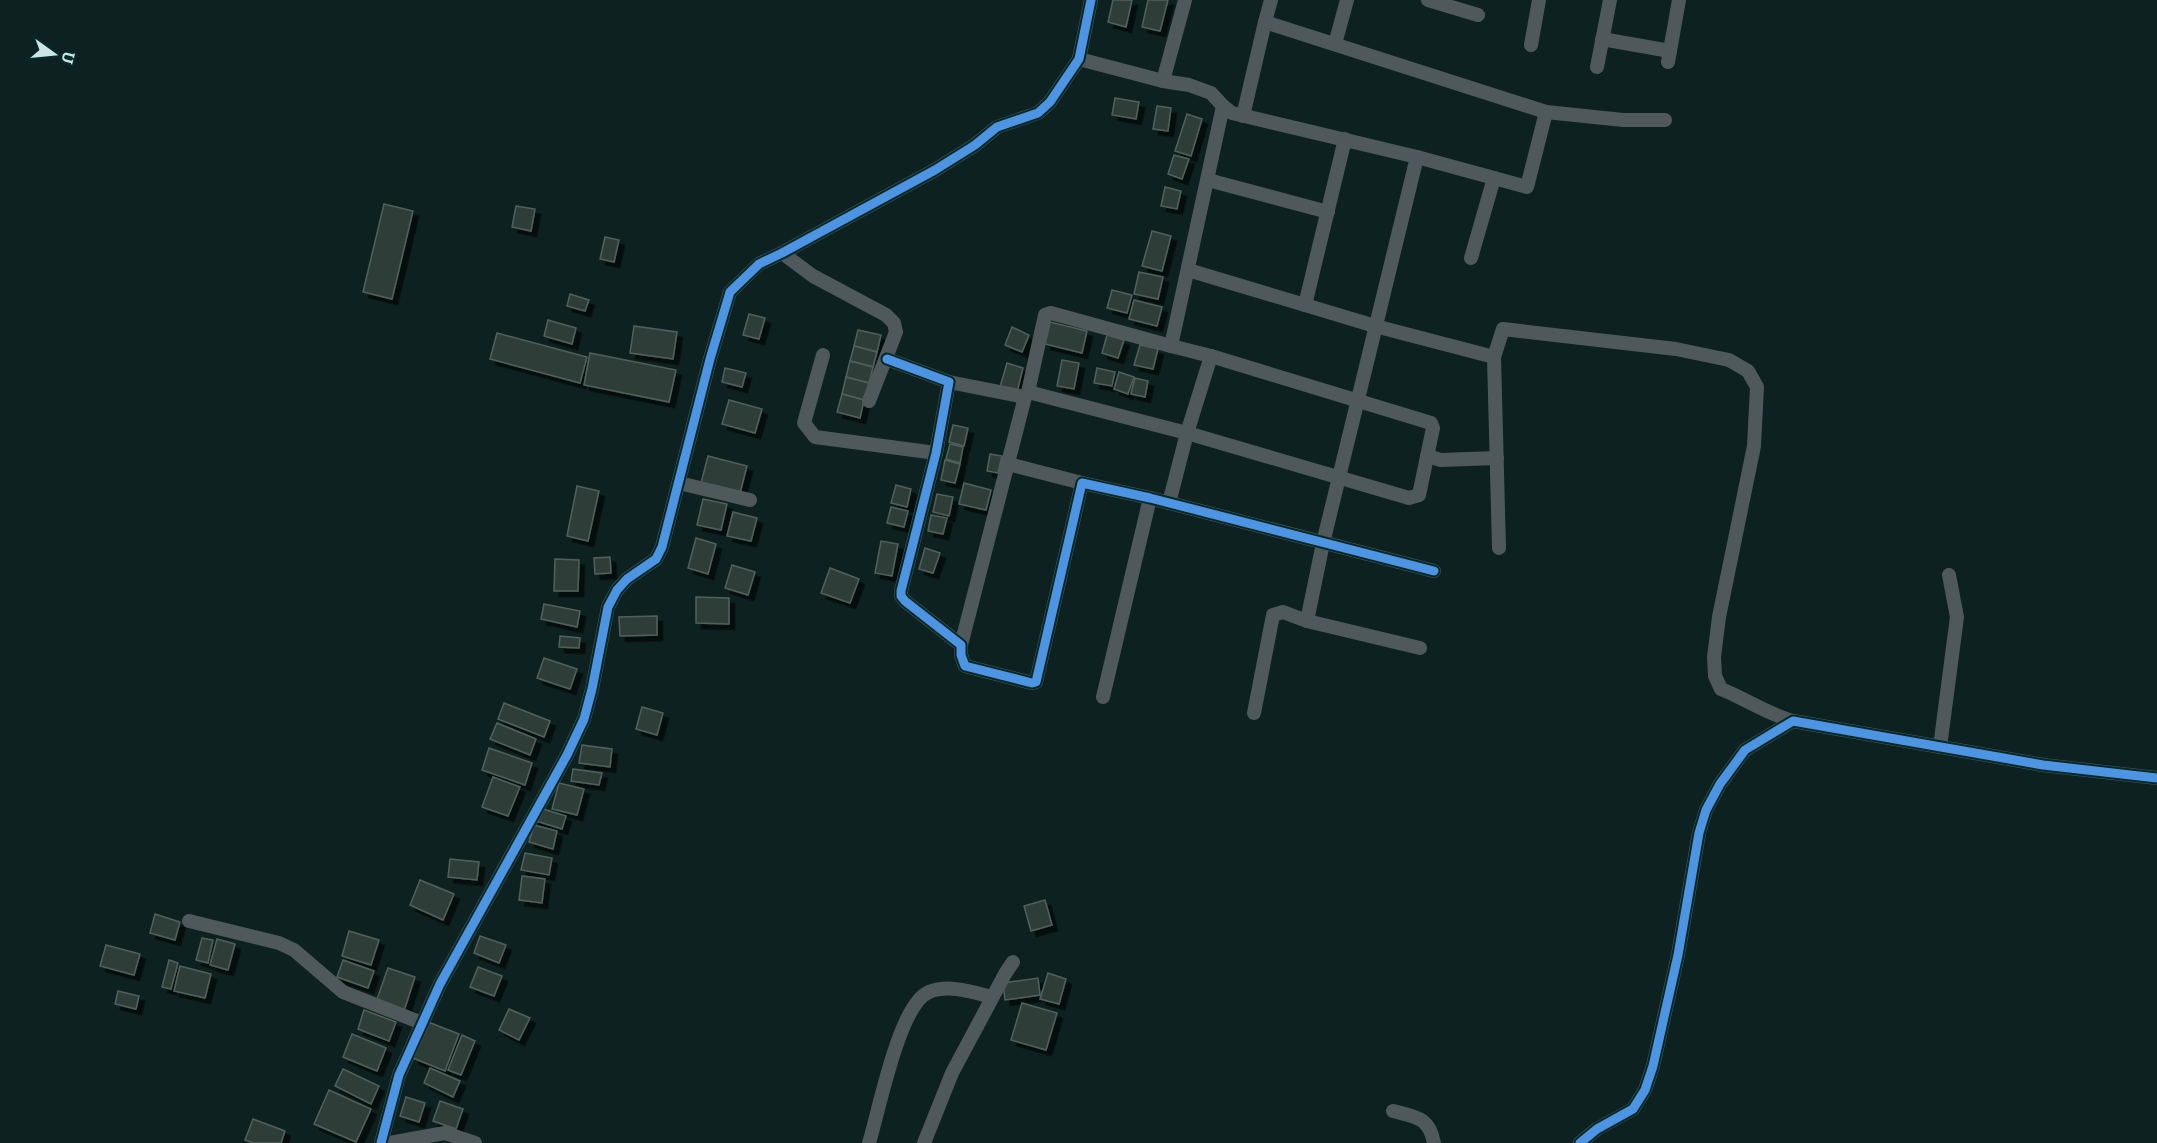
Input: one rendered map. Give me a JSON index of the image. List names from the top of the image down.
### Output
{
  "north": "right"
}
